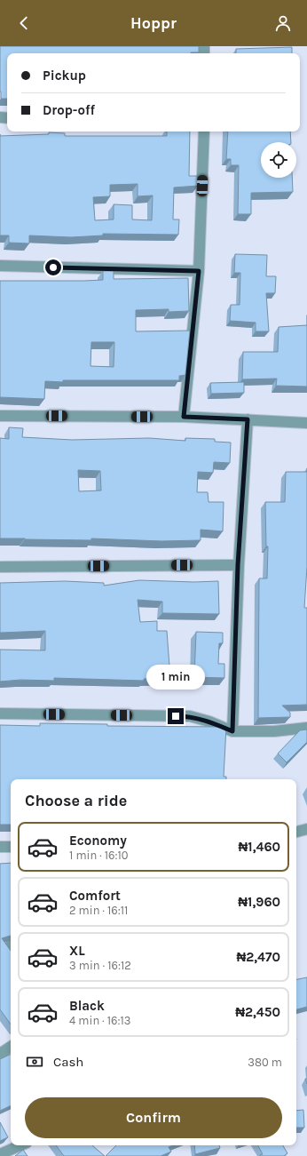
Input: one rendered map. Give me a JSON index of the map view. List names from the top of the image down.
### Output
{
  "page": {
    "header": "Hoppr",
    "banner": ["Pickup", "Drop-off"],
    "bubble": "1 min",
    "heading": "Choose a ride",
    "list": [
      {
        "name": "Economy",
        "note": "1 min · 16:10",
        "value": "₦1,460"
      },
      {
        "name": "Comfort",
        "note": "2 min · 16:11",
        "value": "₦1,960"
      },
      {
        "name": "XL",
        "note": "3 min · 16:12",
        "value": "₦2,470"
      },
      {
        "name": "Black",
        "note": "4 min · 16:13",
        "value": "₦2,450"
      }
    ],
    "pay": ["Cash", "380 m"],
    "buttons": "Confirm"
  }
}
